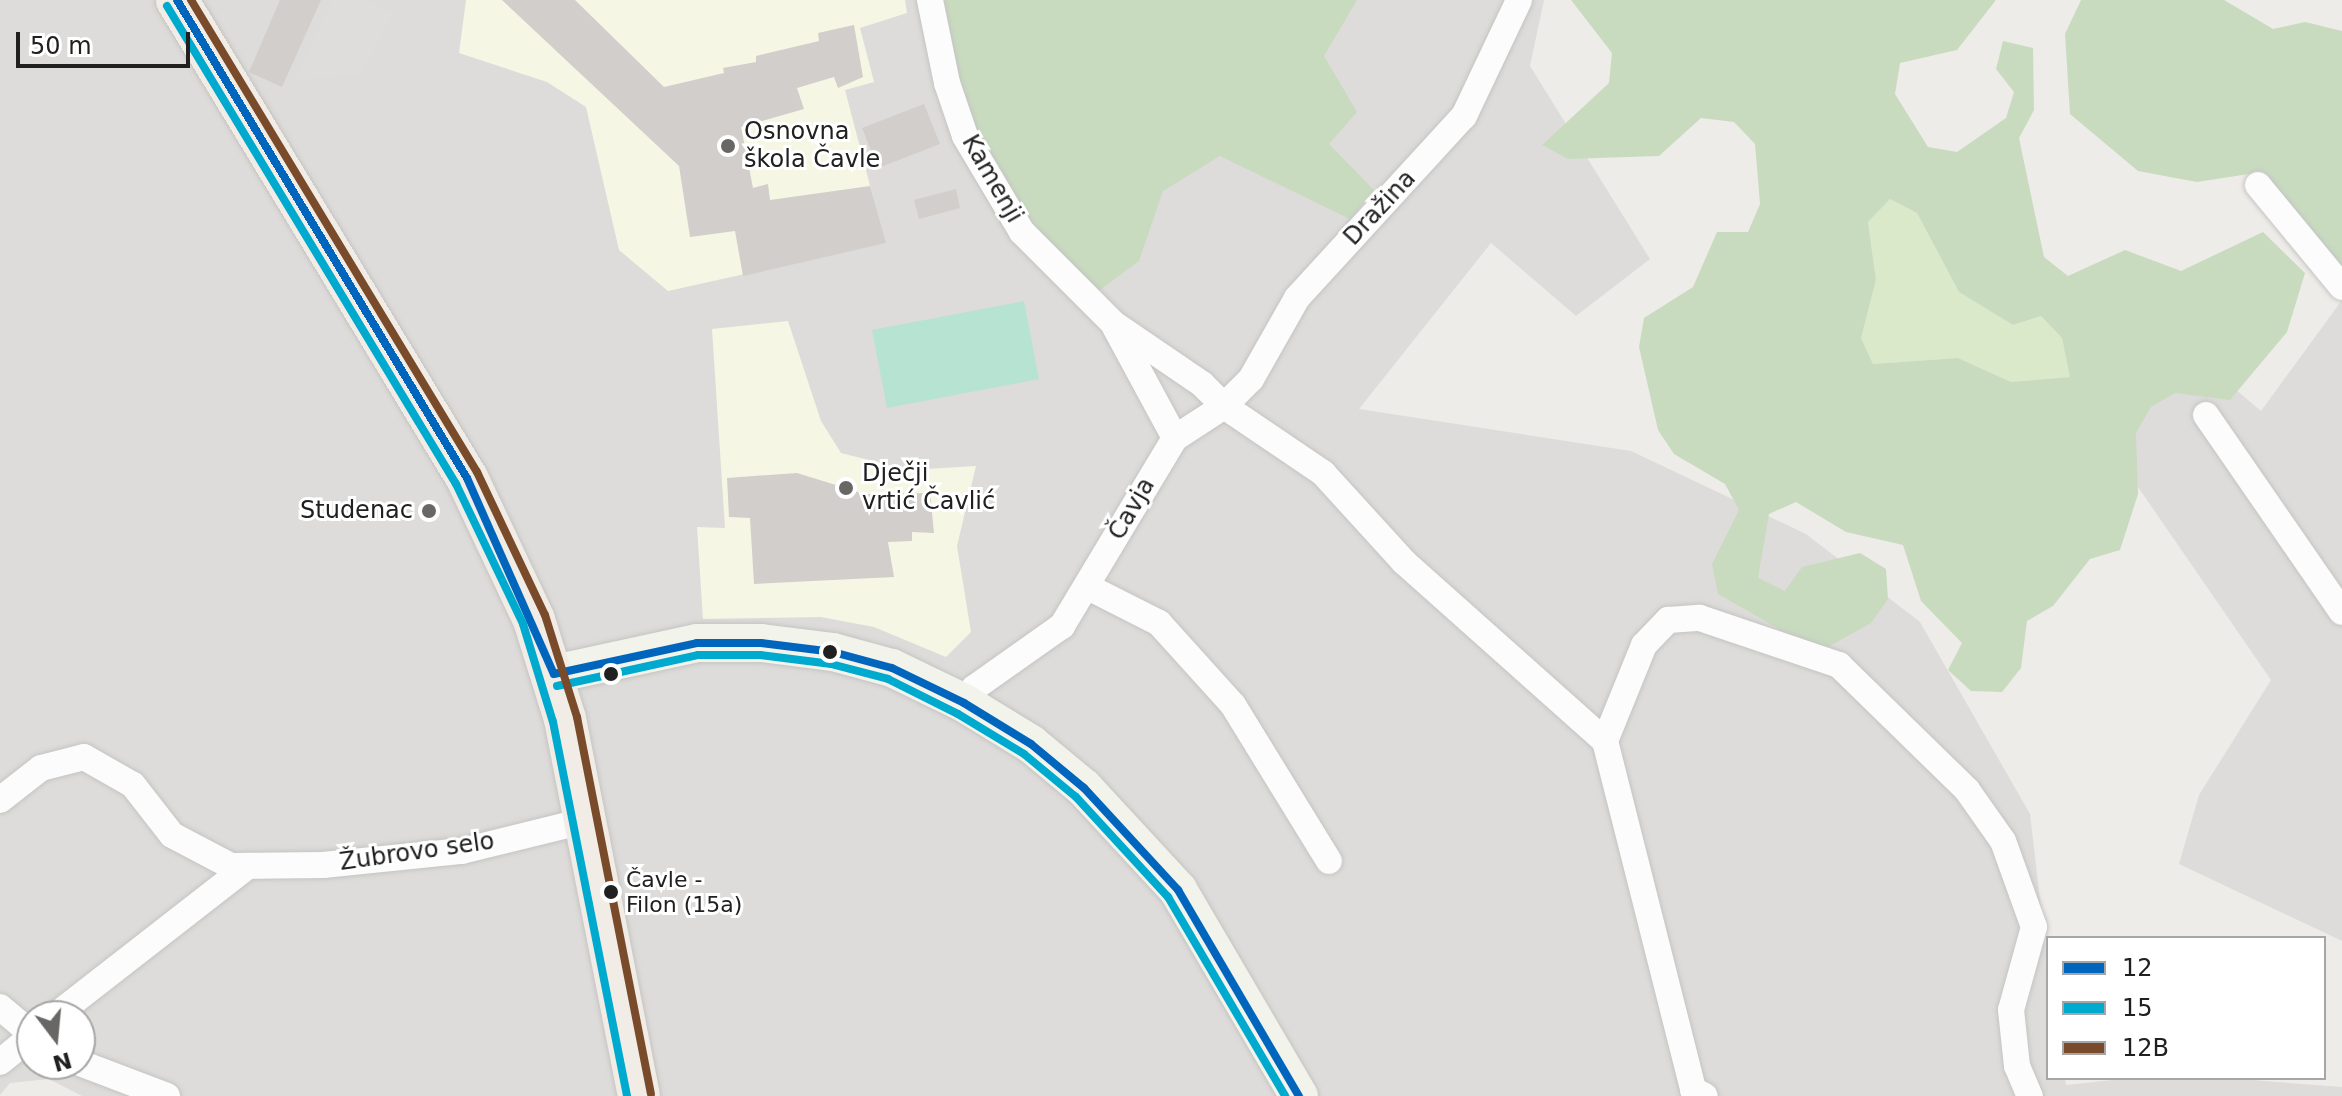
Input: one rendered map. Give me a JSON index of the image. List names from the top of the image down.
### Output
{
  "streets": {
    "street": [
      "Kamenji",
      "Dražina",
      "Čavja",
      "Žubrovo selo"
    ]
  },
  "crossings": [
    ["Kamenji", "Dražina"],
    ["Kamenji", "Čavja"],
    ["Dražina", "Čavja"]
  ],
  "places": [
    "Osnovna škola Čavle",
    "Dječji vrtić Čavlić",
    "Studenac",
    "Čavle - Filon (15a)"
  ],
  "lines": ["transit line 12", "transit line 12B", "transit line 15"],
  "legend": ["12", "15", "12B"],
  "scale_bar": "50 m",
  "north": "bottom"
}
